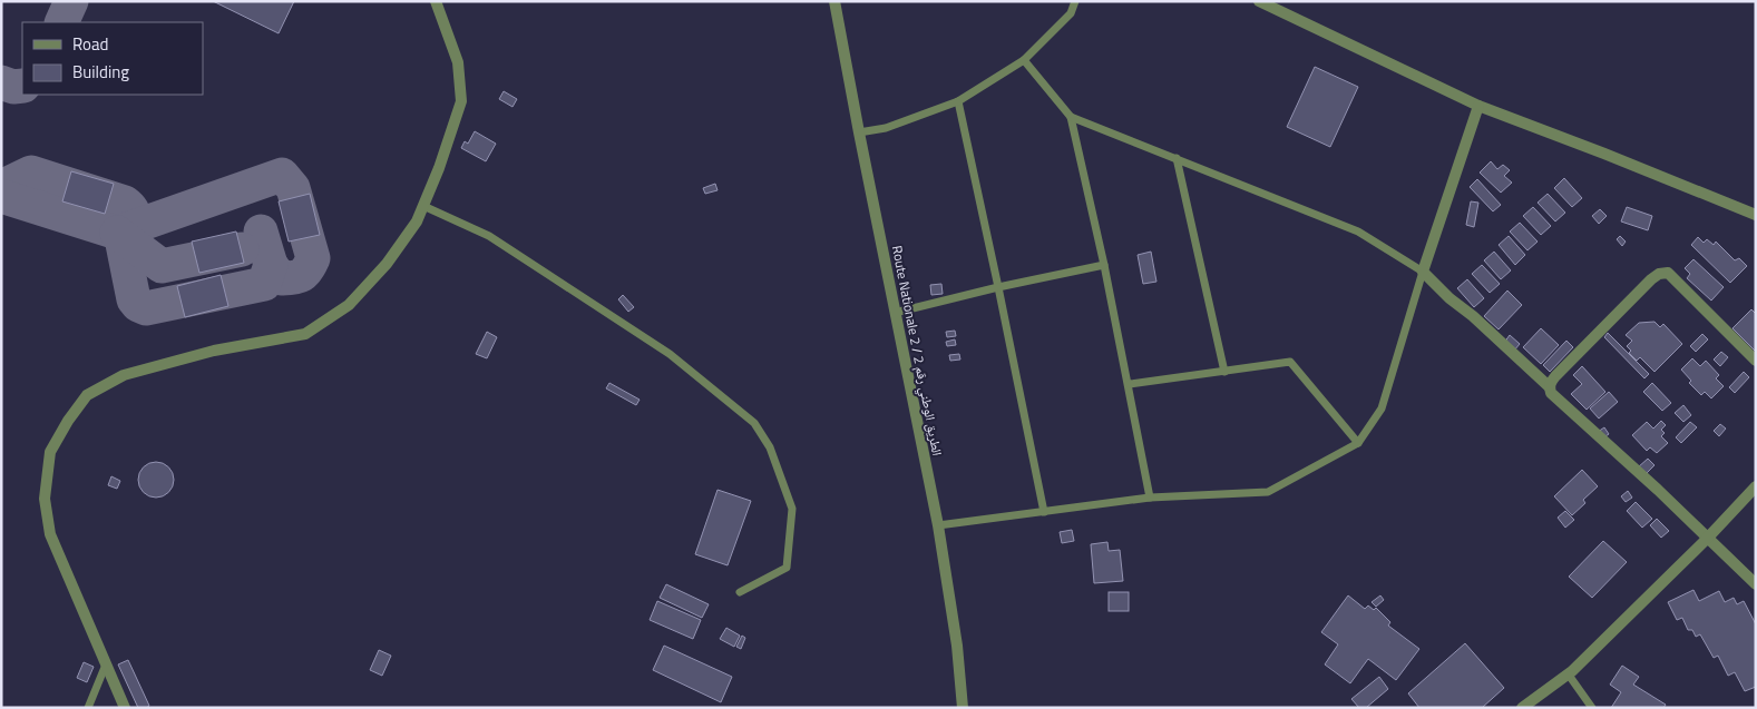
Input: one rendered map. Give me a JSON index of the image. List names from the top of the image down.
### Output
{
  "streets": {
    "street": ["Route Nationale 2 / الطريق الوطني رقم 2"]
  },
  "legend": ["Road", "Building"]
}
